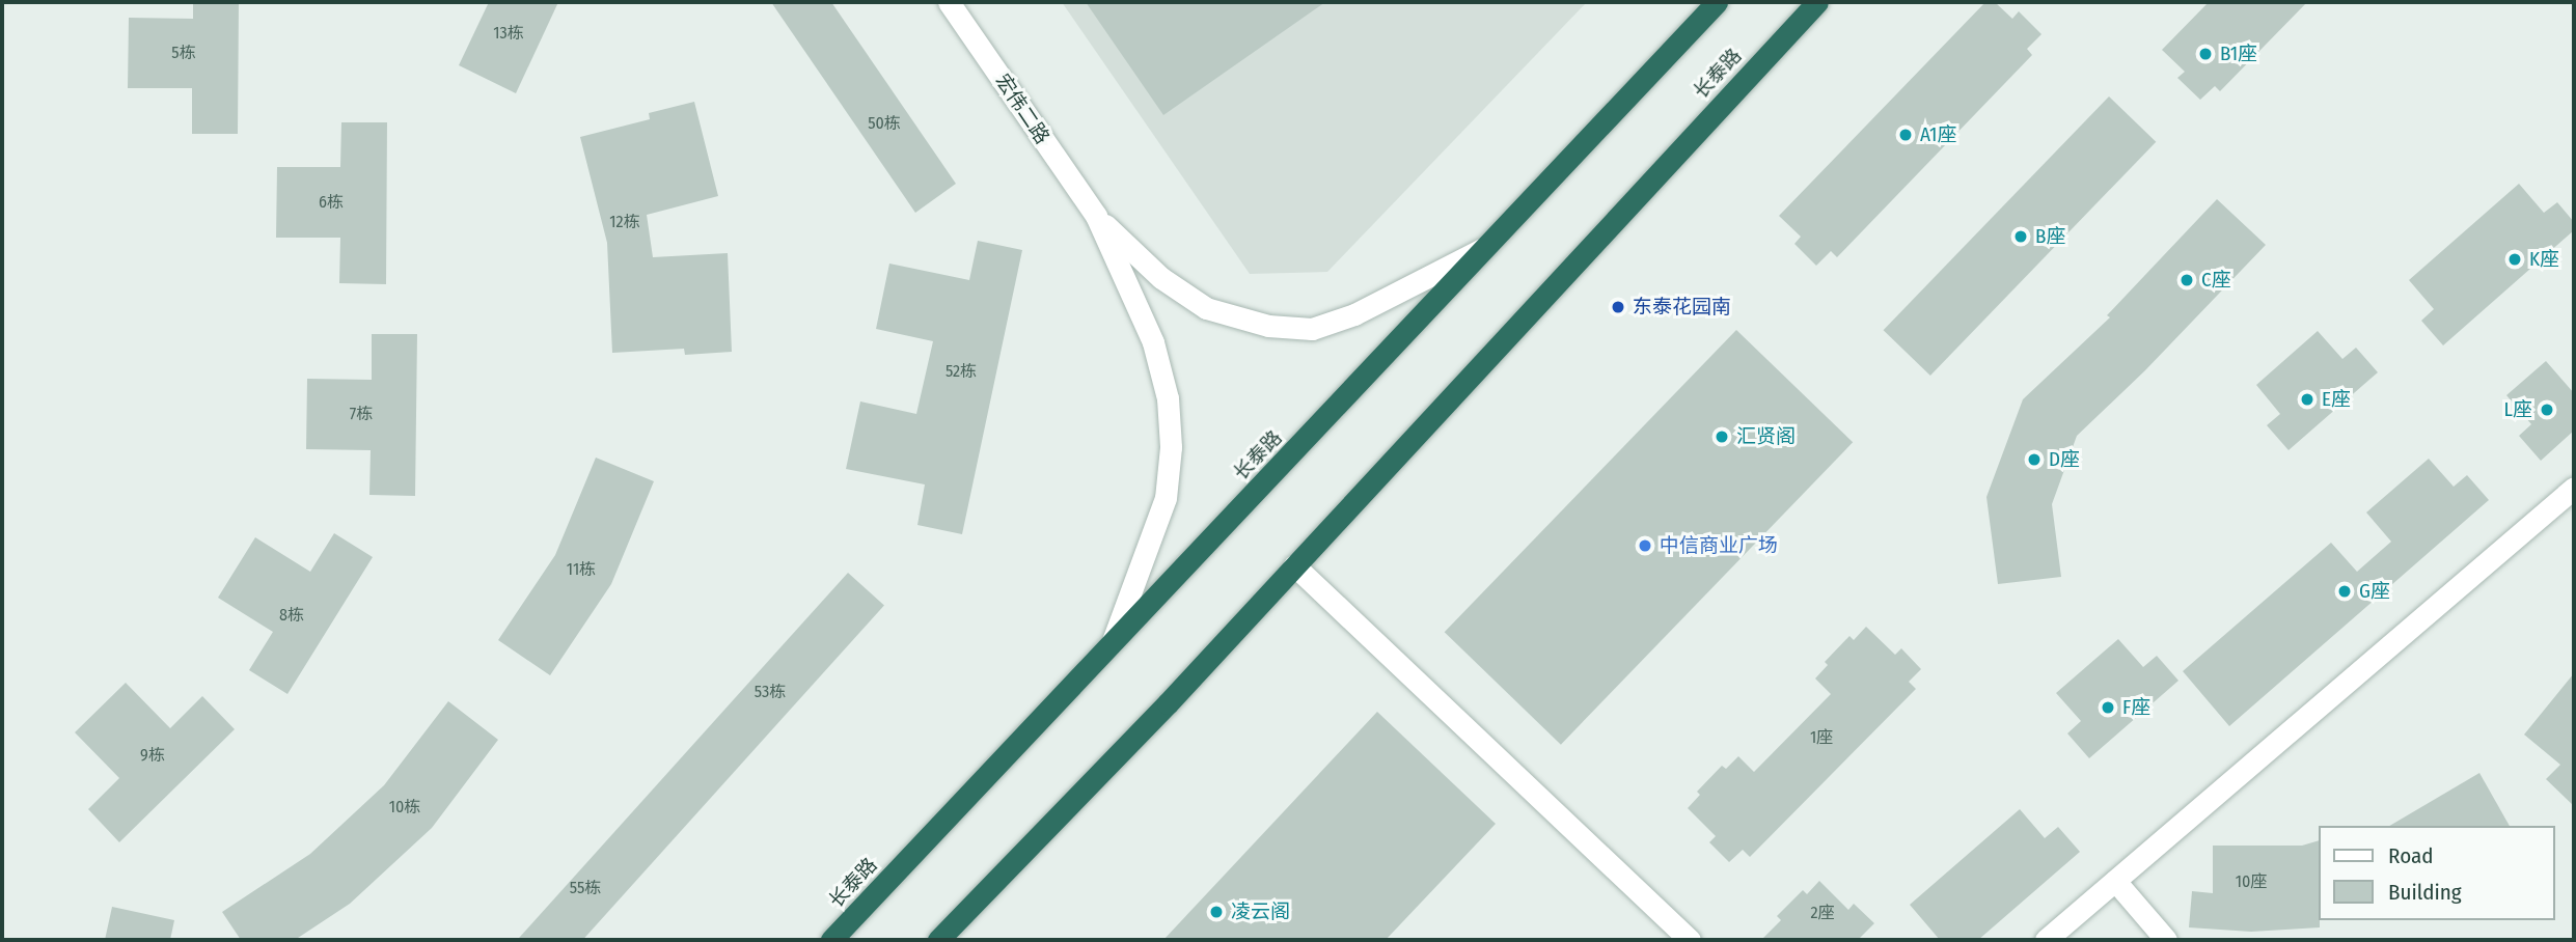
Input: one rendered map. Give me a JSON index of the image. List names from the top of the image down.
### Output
{
  "streets": {
    "highway": ["长泰路"],
    "street": ["宏伟二路"]
  },
  "places": [
    "B1座",
    "A1座",
    "B座",
    "K座",
    "C座",
    "东泰花园南",
    "E座",
    "L座",
    "汇贤阁",
    "D座",
    "中信商业广场",
    "G座",
    "F座",
    "凌云阁"
  ],
  "house_numbers": [
    "13栋",
    "5栋",
    "50栋",
    "6栋",
    "12栋",
    "52栋",
    "7栋",
    "11栋",
    "8栋",
    "53栋",
    "1座",
    "9栋",
    "10栋",
    "10座",
    "55栋",
    "2座"
  ],
  "legend": ["Road", "Building"]
}
